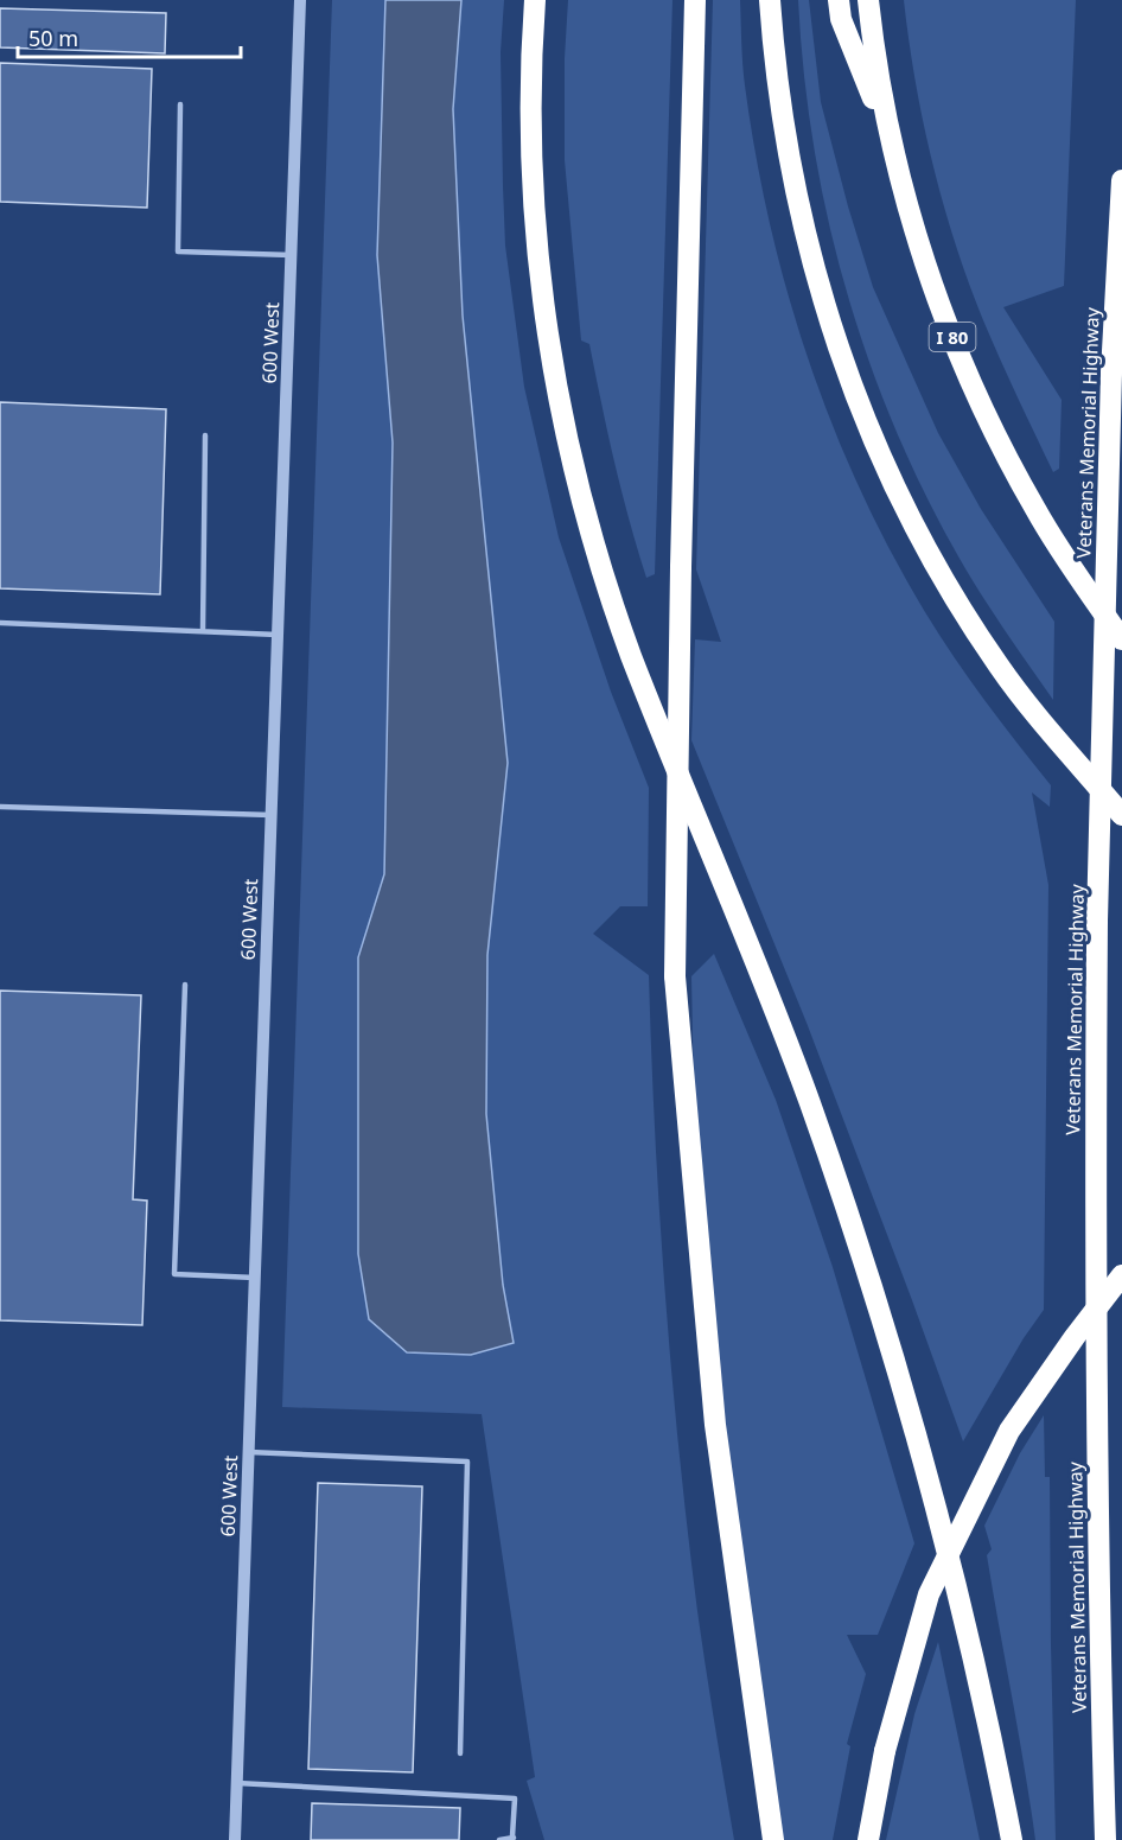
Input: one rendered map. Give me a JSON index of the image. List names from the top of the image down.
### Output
{
  "streets": {
    "highway": ["I 80", "Veterans Memorial Highway"],
    "street": ["600 West"]
  },
  "scale_bar": "50 m"
}
